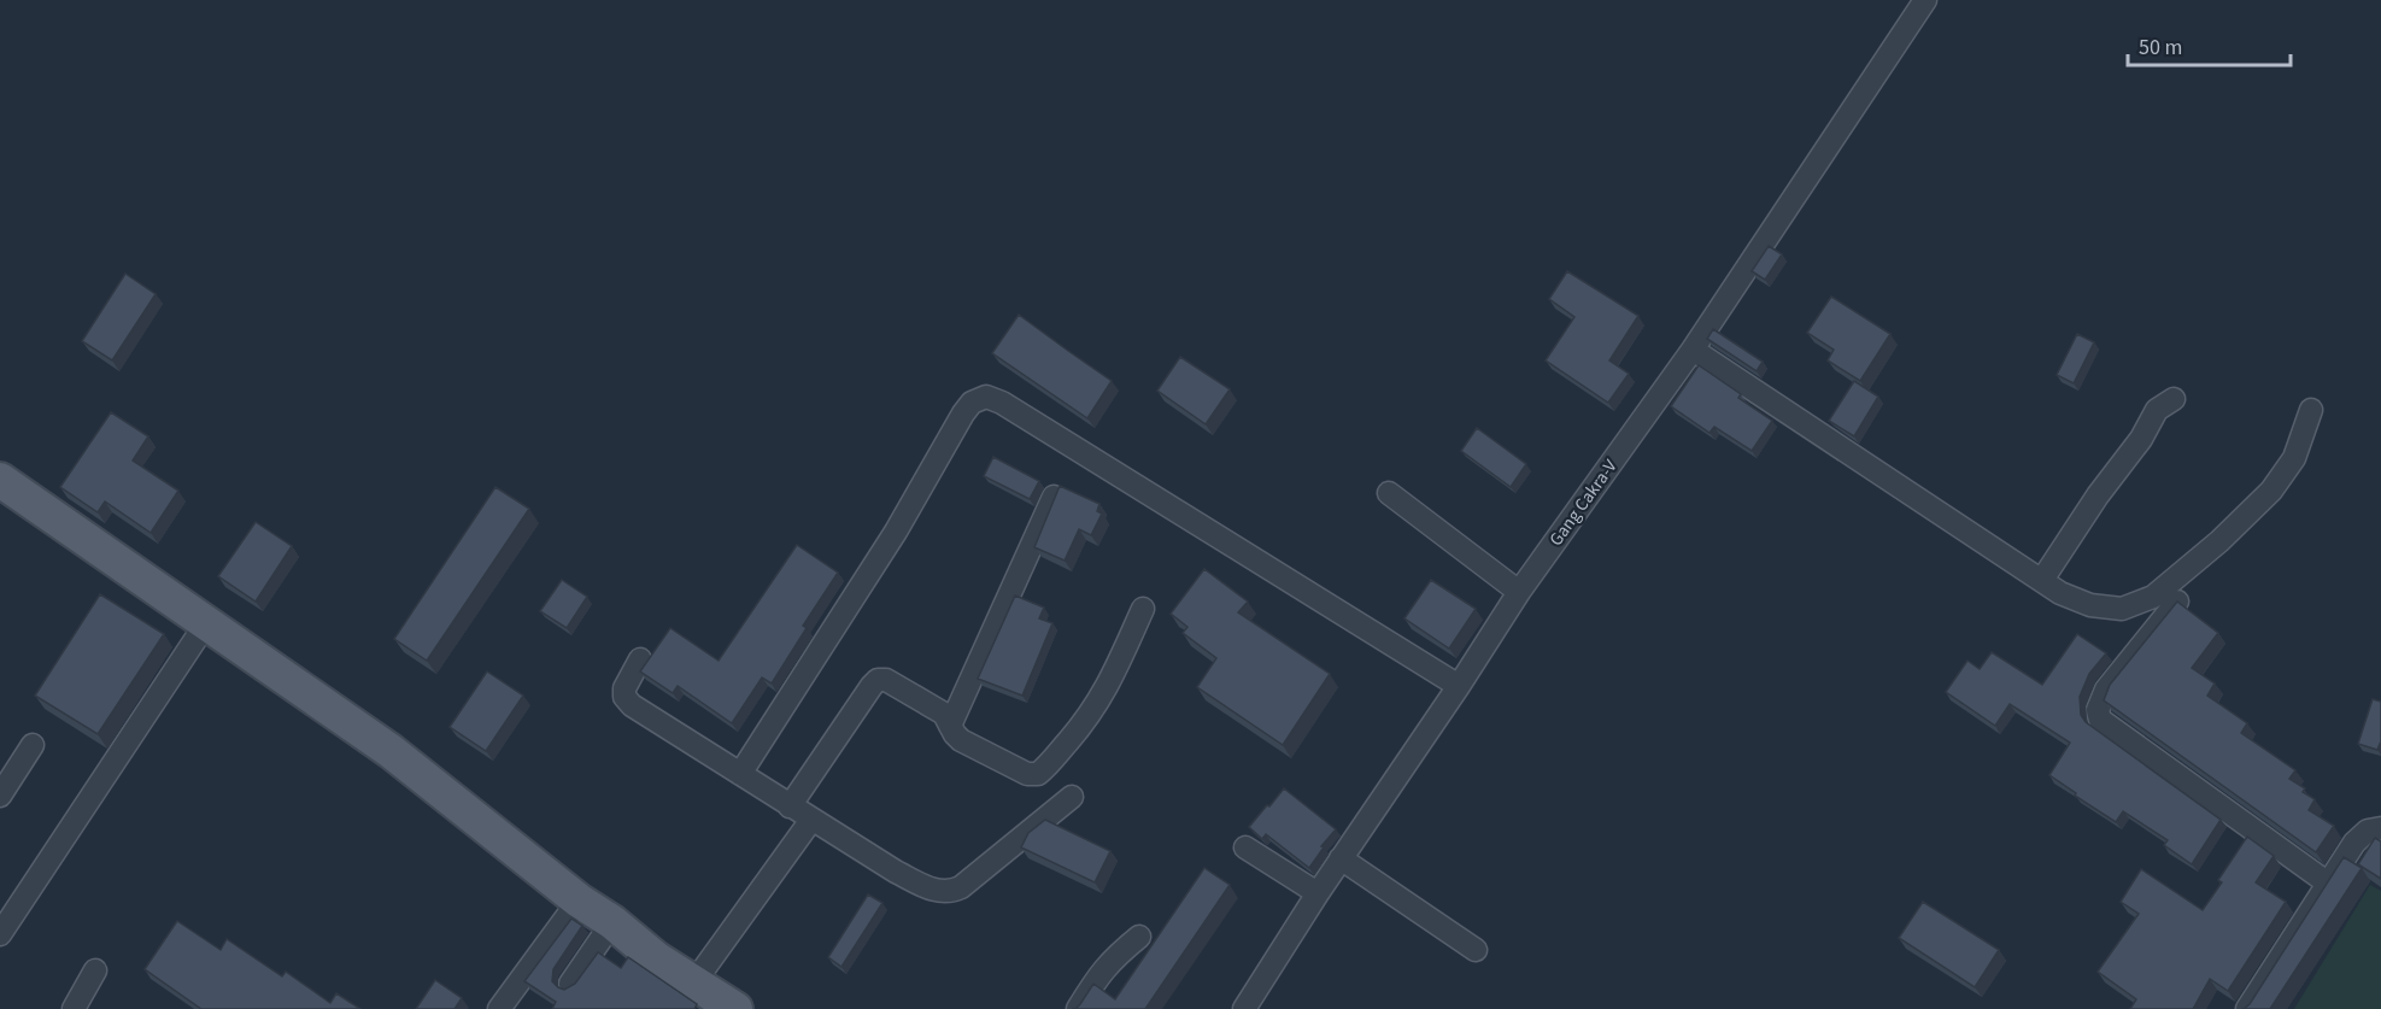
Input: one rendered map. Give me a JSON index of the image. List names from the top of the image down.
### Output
{
  "streets": {
    "street": ["Gang Cakra-V"]
  },
  "scale_bar": "50 m"
}
